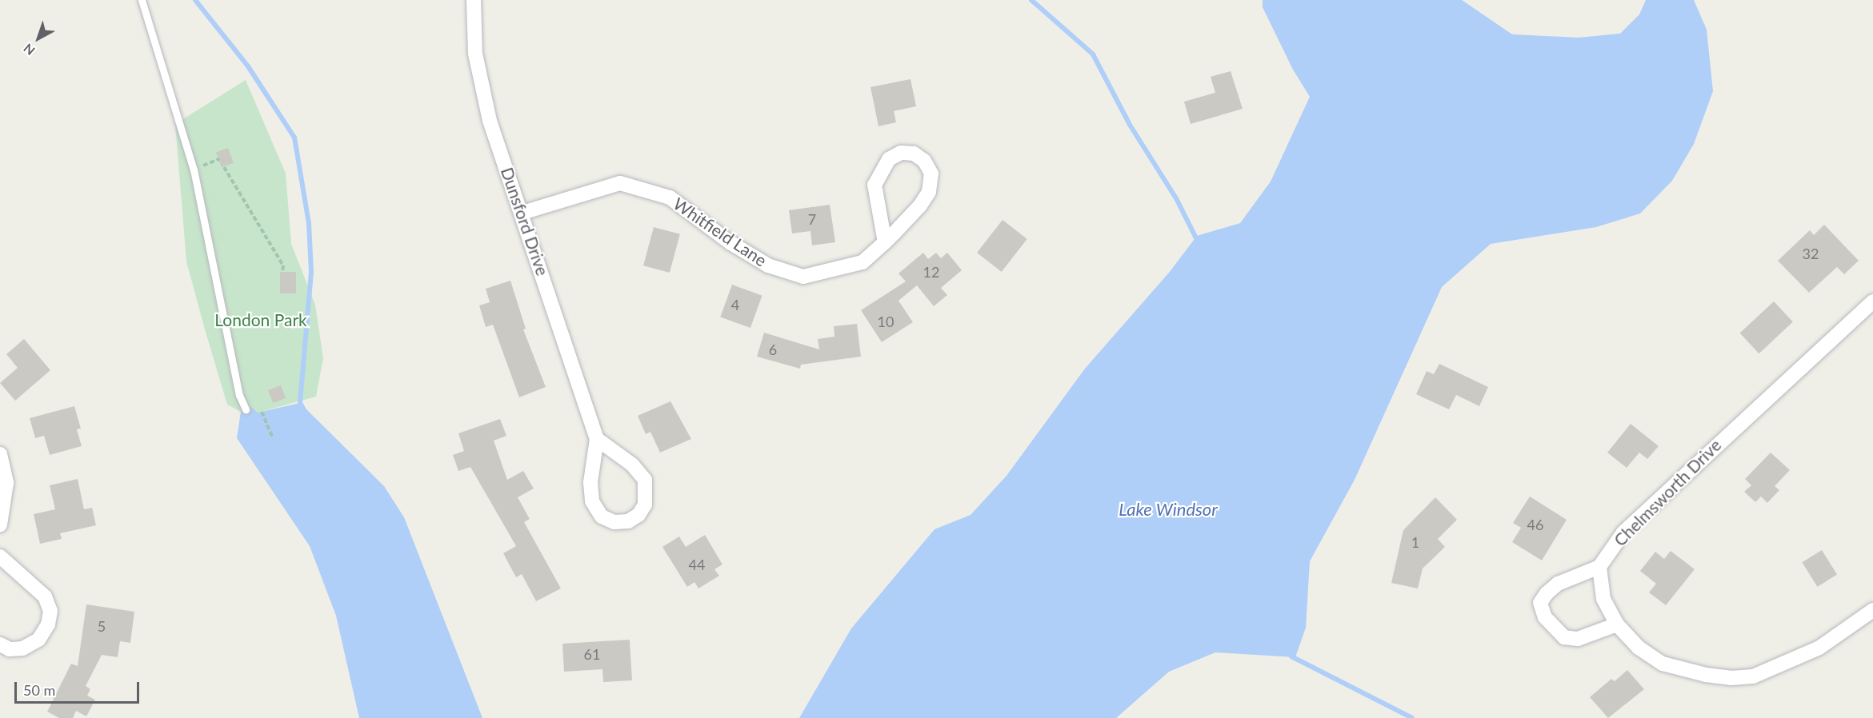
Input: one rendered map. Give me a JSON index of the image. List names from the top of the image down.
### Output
{
  "streets": {
    "street": ["Dunsford Drive", "Whitfield Lane", "Chelmsworth Drive"]
  },
  "crossings": [
    ["Dunsford Drive", "Whitfield Lane"]
  ],
  "water": ["Lake Windsor"],
  "parks": ["London Park"],
  "house_numbers": [
    "7",
    "32",
    "12",
    "4",
    "10",
    "6",
    "46",
    "1",
    "44",
    "5",
    "61"
  ],
  "scale_bar": "50 m",
  "north": "bottom left"
}
